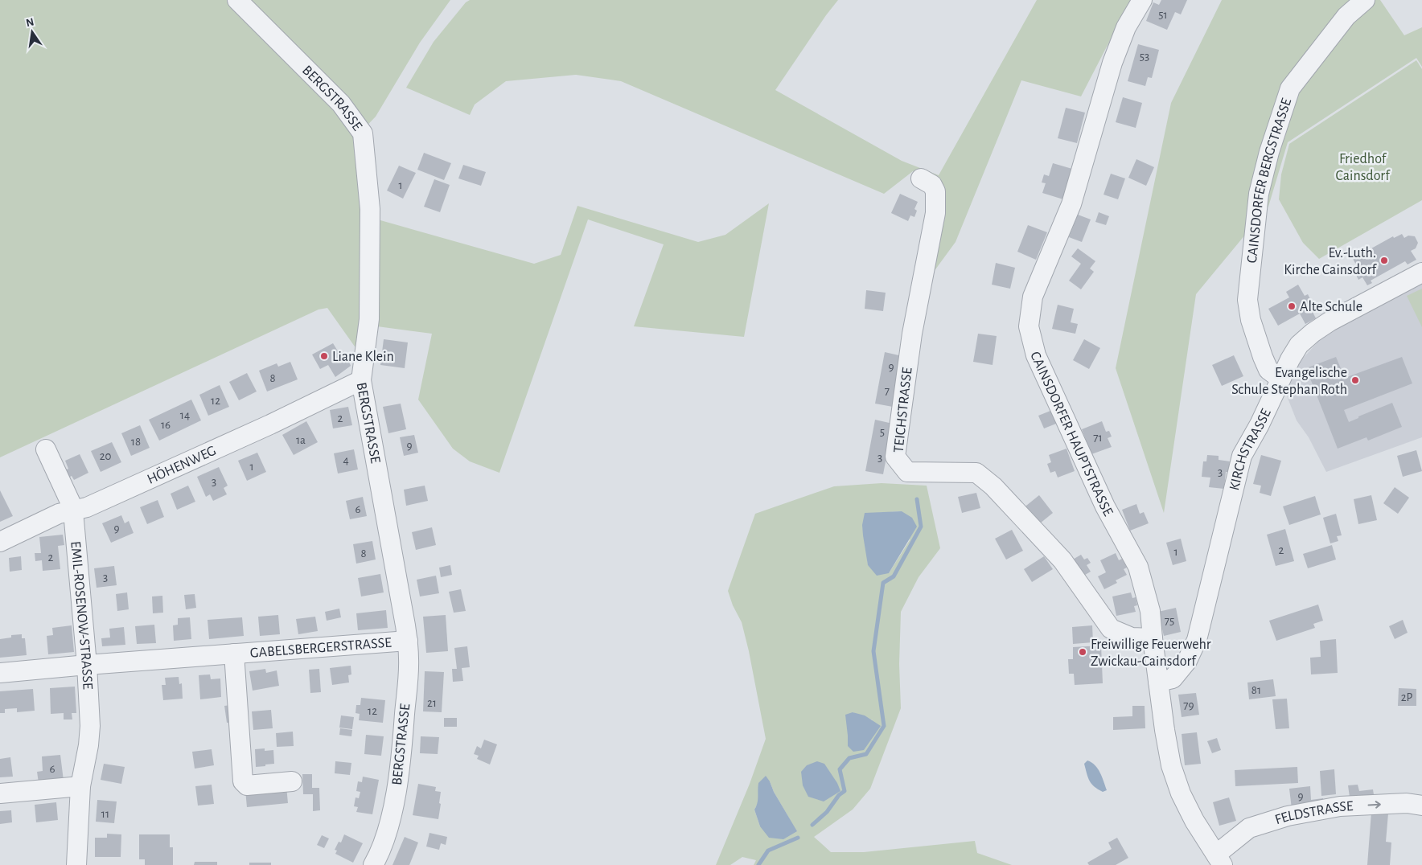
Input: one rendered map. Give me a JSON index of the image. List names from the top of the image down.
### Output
{
  "streets": {
    "street": [
      "BERGSTRASSE",
      "CAINSDORFER BERGSTRASSE",
      "TEICHSTRASSE",
      "CAINSDORFER HAUPTSTRASSE",
      "KIRCHSTRASSE",
      "HÖHENWEG",
      "EMIL-ROSENOW-STRASSE",
      "GABELSBERGERSTRASSE",
      "FELDSTRASSE"
    ]
  },
  "crossings": [
    ["BERGSTRASSE", "HÖHENWEG"],
    ["BERGSTRASSE", "GABELSBERGERSTRASSE"],
    ["CAINSDORFER BERGSTRASSE", "KIRCHSTRASSE"],
    ["TEICHSTRASSE", "CAINSDORFER HAUPTSTRASSE"],
    ["CAINSDORFER HAUPTSTRASSE", "KIRCHSTRASSE"],
    ["CAINSDORFER HAUPTSTRASSE", "FELDSTRASSE"],
    ["HÖHENWEG", "EMIL-ROSENOW-STRASSE"],
    ["EMIL-ROSENOW-STRASSE", "GABELSBERGERSTRASSE"]
  ],
  "one_way": ["FELDSTRASSE"],
  "parks": ["Friedhof Cainsdorf"],
  "places": [
    "Ev.-Luth. Kirche Cainsdorf",
    "Alte Schule",
    "Liane Klein",
    "Evangelische Schule Stephan Roth",
    "Freiwillige Feuerwehr Zwickau-Cainsdorf"
  ],
  "house_numbers": [
    "51",
    "53",
    "1",
    "9",
    "8",
    "7",
    "12",
    "14",
    "2",
    "16",
    "5",
    "71",
    "1a",
    "18",
    "9",
    "20",
    "3",
    "4",
    "1",
    "3",
    "3",
    "6",
    "9",
    "2",
    "1",
    "8",
    "2",
    "3",
    "75",
    "81",
    "2P",
    "21",
    "79",
    "12",
    "6",
    "9",
    "11"
  ],
  "north": "top"
}
